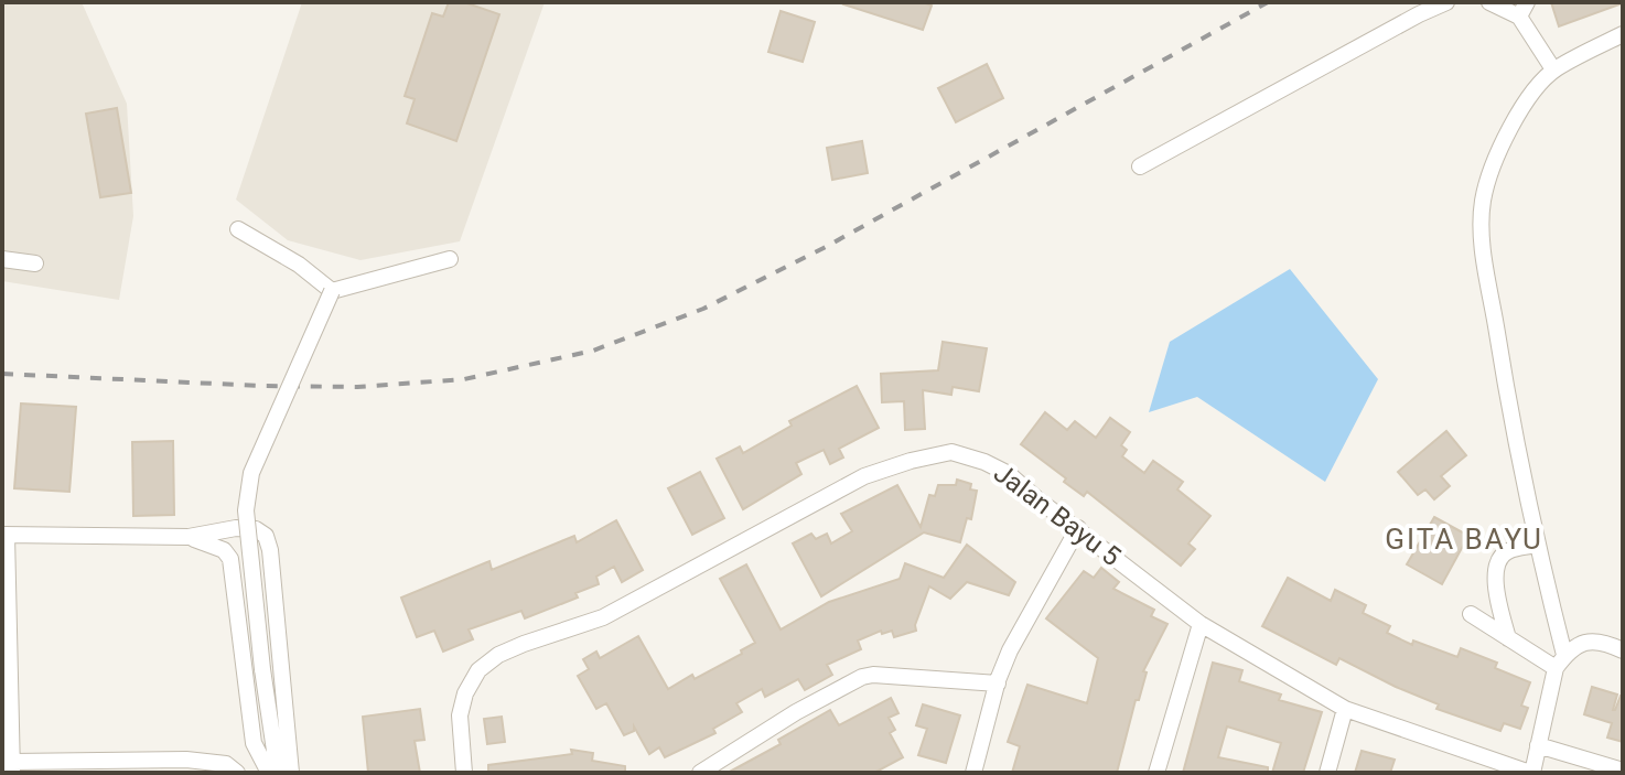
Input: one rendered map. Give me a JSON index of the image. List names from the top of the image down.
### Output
{
  "streets": {
    "street": ["Jalan Bayu 5"]
  },
  "districts": ["GITA BAYU"]
}
